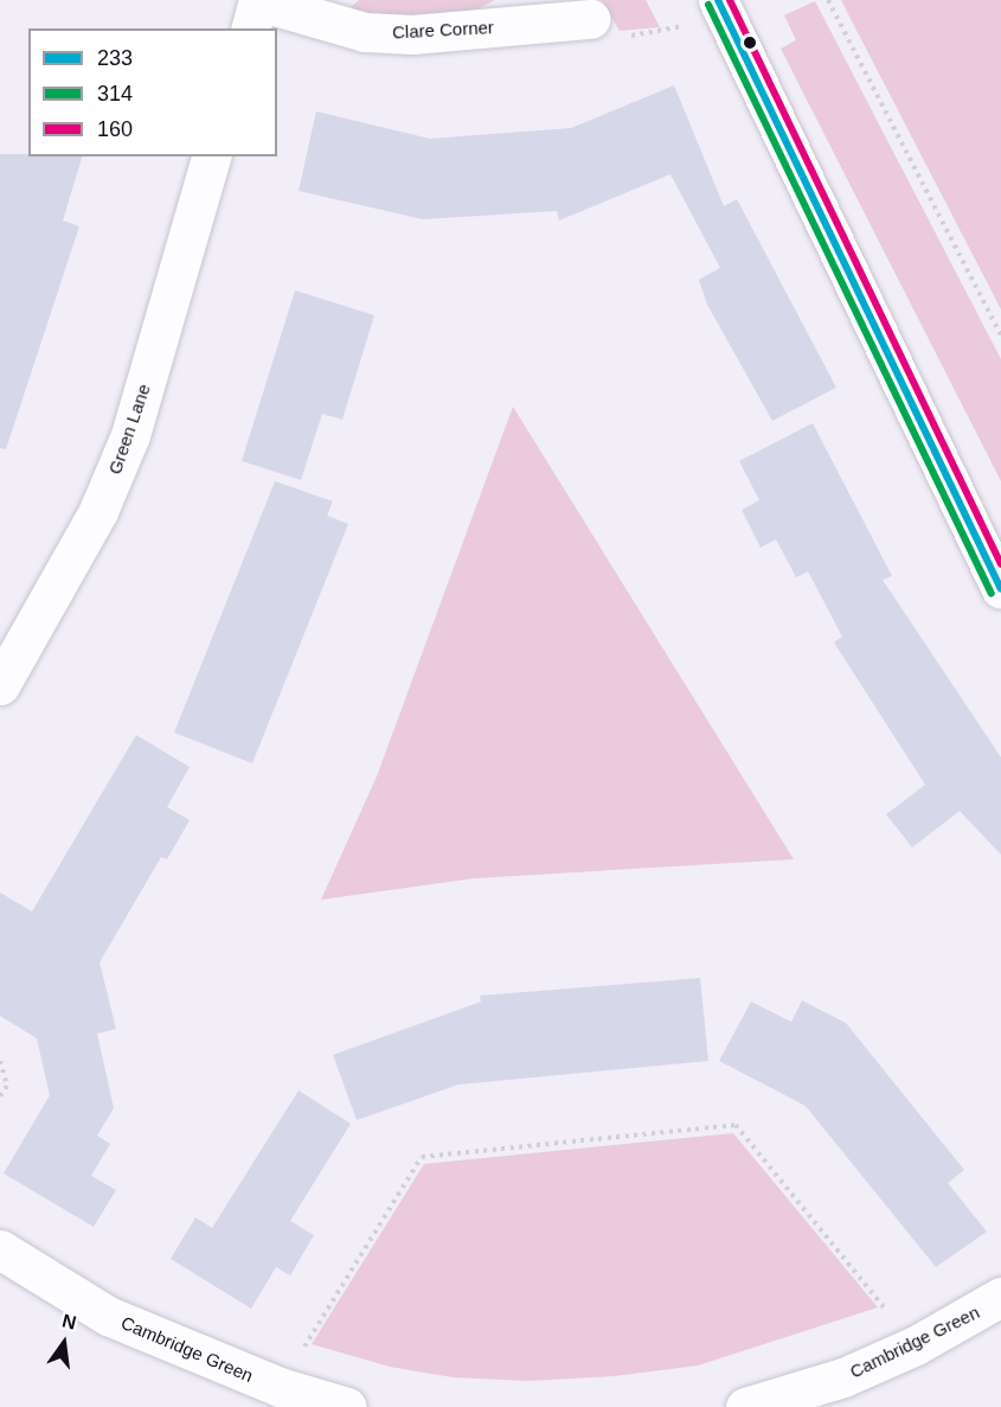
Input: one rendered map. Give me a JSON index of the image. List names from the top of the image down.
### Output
{
  "streets": {
    "main road": ["Clare Corner", "Green Lane", "Cambridge Green"]
  },
  "lines": ["transit line 233", "transit line 160", "transit line 314"],
  "legend": ["233", "314", "160"],
  "north": "top"
}
